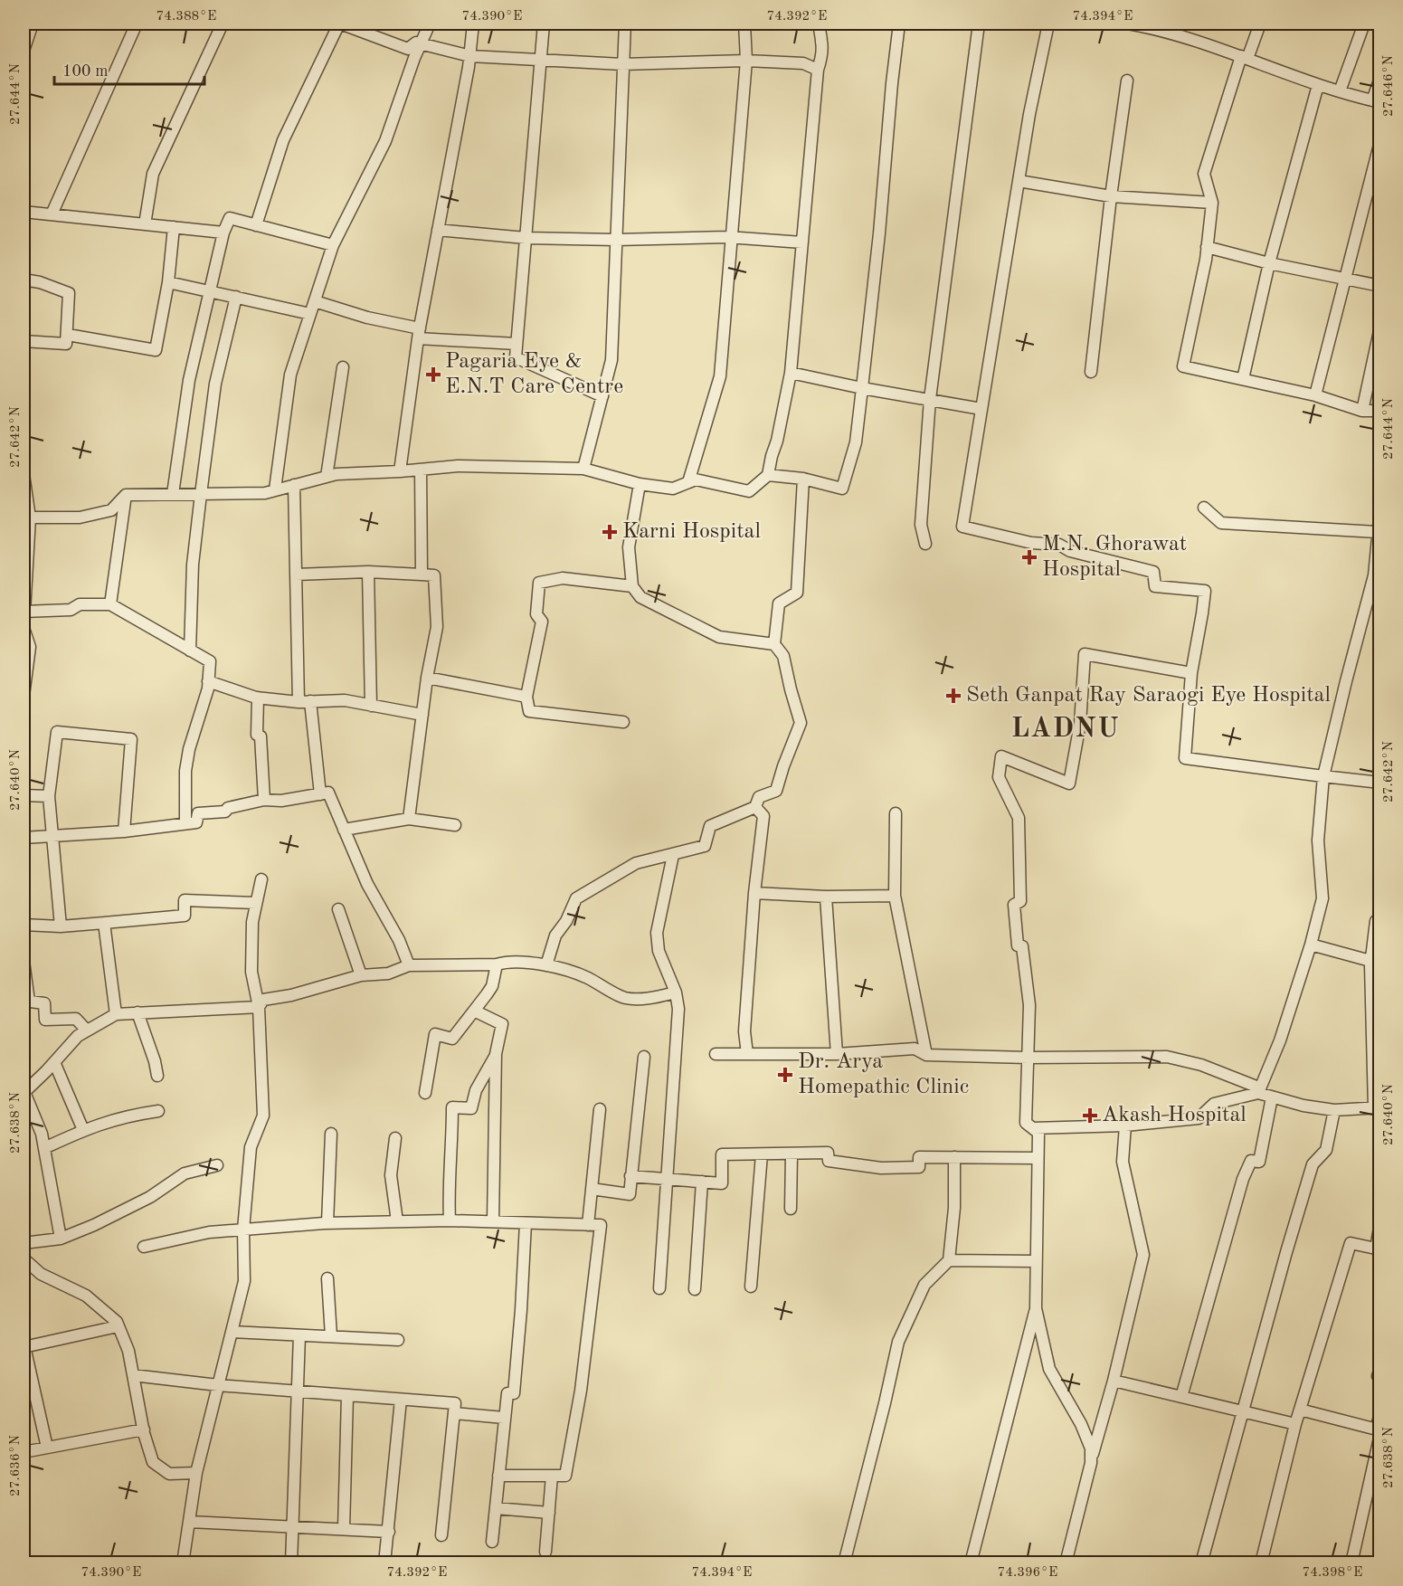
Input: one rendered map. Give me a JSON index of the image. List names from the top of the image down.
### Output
{
  "districts": ["LADNU"],
  "places": {
    "health": [
      "Pagaria Eye & E.N.T Care Centre",
      "Karni Hospital",
      "M.N. Ghorawat Hospital",
      "Seth Ganpat Ray Saraogi Eye Hospital",
      "Dr. Arya Homepathic Clinic",
      "Akash Hospital"
    ]
  },
  "scale_bar": "100 m",
  "coordinates": [
    "74.388°E",
    "74.390°E",
    "74.392°E",
    "74.394°E",
    "27.646°N",
    "27.644°N",
    "27.642°N",
    "27.640°N",
    "27.638°N",
    "27.636°N",
    "74.396°E",
    "74.398°E"
  ]
}
